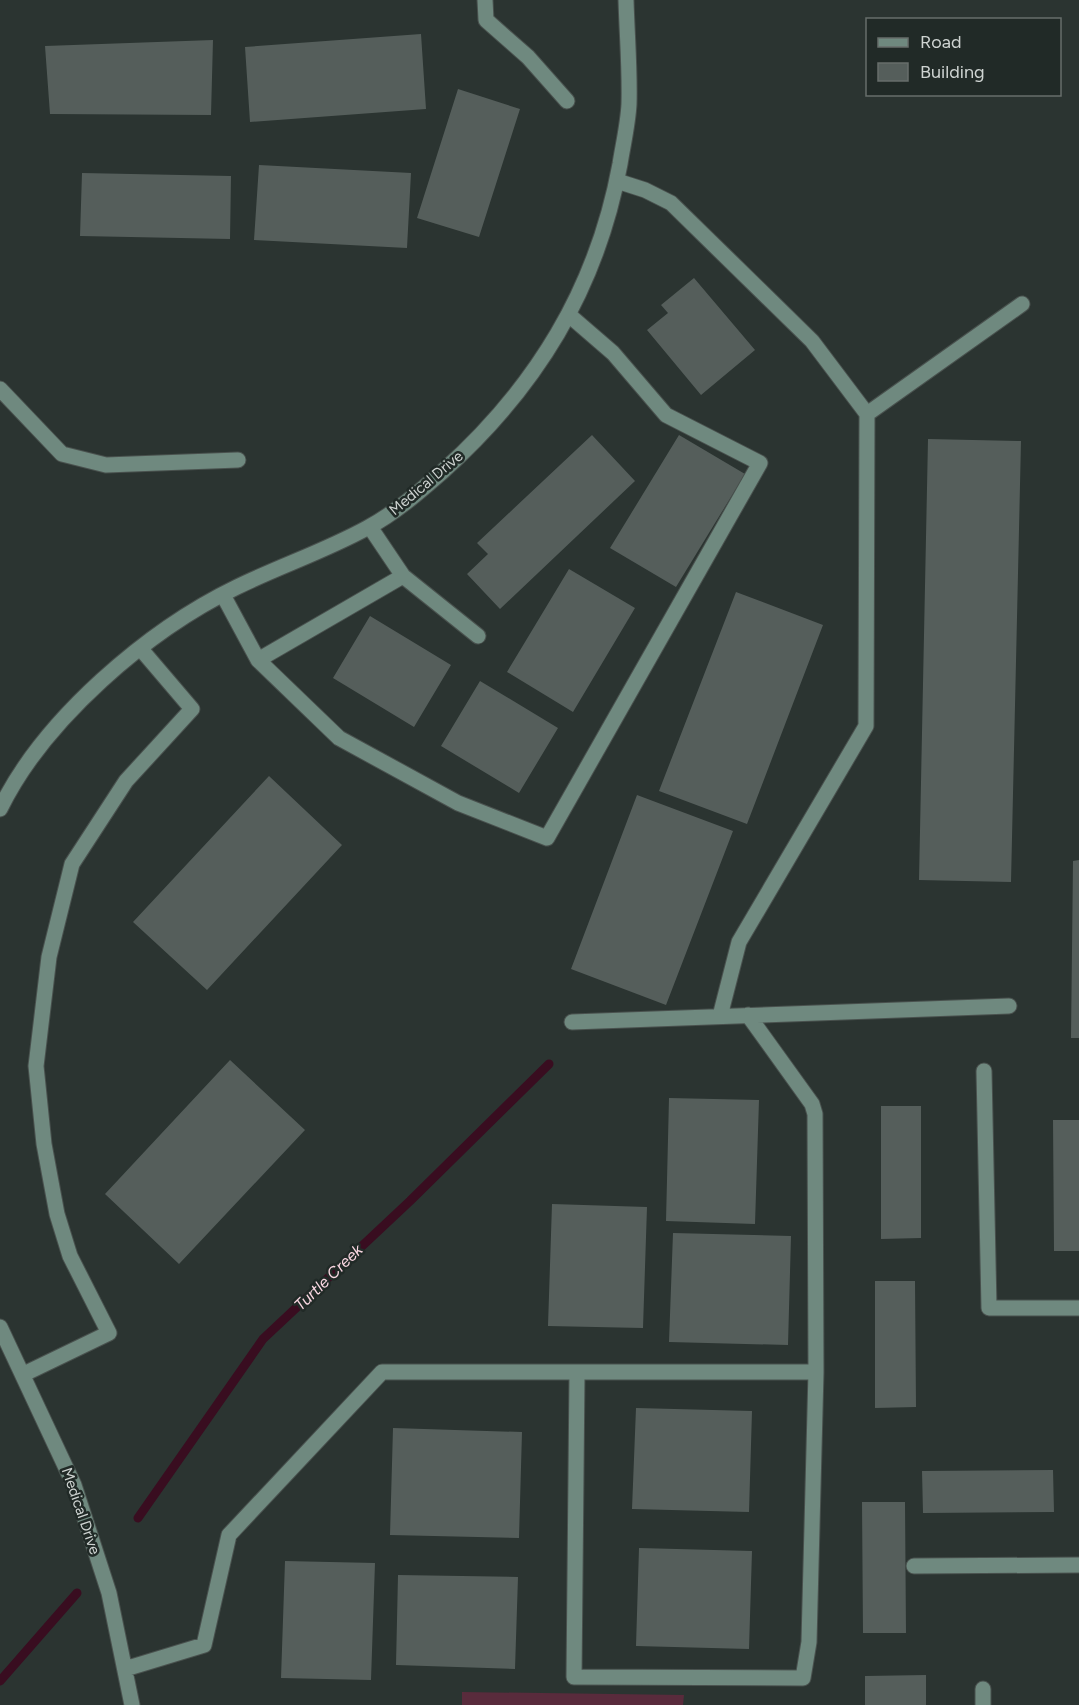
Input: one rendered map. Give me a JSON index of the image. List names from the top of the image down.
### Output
{
  "streets": {
    "street": ["Medical Drive"]
  },
  "water": ["Turtle Creek"],
  "legend": ["Road", "Building"]
}
